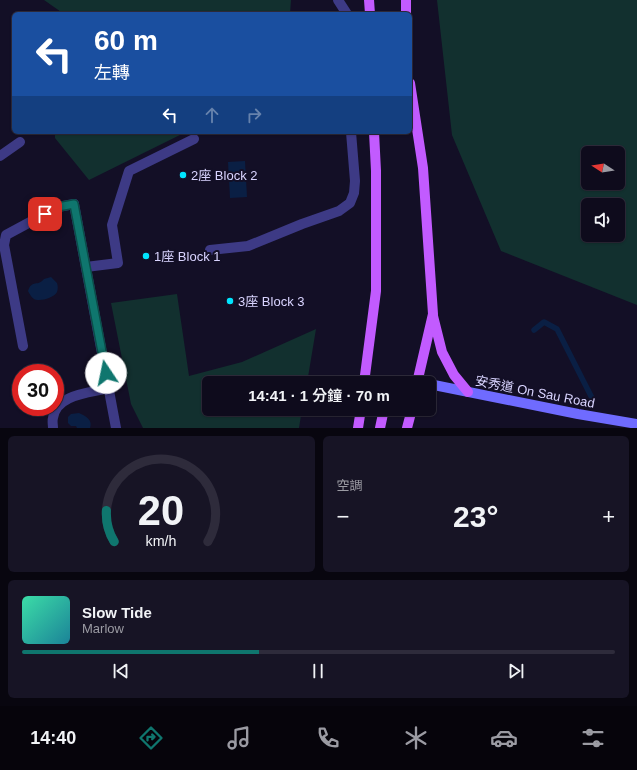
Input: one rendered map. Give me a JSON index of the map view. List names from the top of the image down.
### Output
{
  "streets": {
    "main road": ["安秀道 On Sau Road"]
  },
  "places": ["2座 Block 2", "1座 Block 1", "3座 Block 3"],
  "north": "left",
  "page": {
    "turn": ["60 m", "左轉"],
    "limit": "30",
    "trip": "14:41 · 1 分鐘 · 70 m",
    "tile": "空調",
    "heat": ["−", "23°", "+"],
    "song": ["Slow Tide", "Marlow"],
    "tabs": "14:40",
    "gauge": ["20", "km/h"]
  }
}
